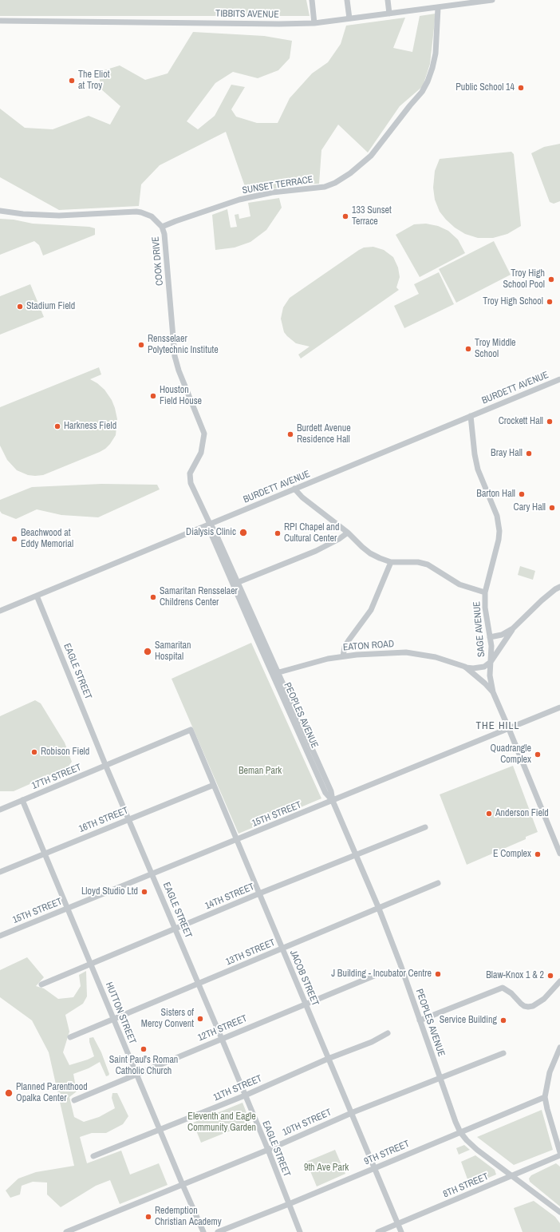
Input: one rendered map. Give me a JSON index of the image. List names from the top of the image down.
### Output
{
  "streets": {
    "street": [
      "TIBBITS AVENUE",
      "SUNSET TERRACE",
      "COOK DRIVE",
      "BURDETT AVENUE",
      "SAGE AVENUE",
      "EATON ROAD",
      "EAGLE STREET",
      "PEOPLES AVENUE",
      "17TH STREET",
      "15TH STREET",
      "16TH STREET",
      "14TH STREET",
      "13TH STREET",
      "JACOB STREET",
      "HUTTON STREET",
      "12TH STREET",
      "11TH STREET",
      "10TH STREET",
      "9TH STREET",
      "8TH STREET"
    ]
  },
  "crossings": [
    ["TIBBITS AVENUE", "SUNSET TERRACE"],
    ["SUNSET TERRACE", "COOK DRIVE"],
    ["COOK DRIVE", "PEOPLES AVENUE"],
    ["BURDETT AVENUE", "SAGE AVENUE"],
    ["BURDETT AVENUE", "EAGLE STREET"],
    ["BURDETT AVENUE", "PEOPLES AVENUE"],
    ["SAGE AVENUE", "EATON ROAD"],
    ["SAGE AVENUE", "15TH STREET"],
    ["EATON ROAD", "PEOPLES AVENUE"],
    ["EAGLE STREET", "17TH STREET"],
    ["EAGLE STREET", "15TH STREET"],
    ["EAGLE STREET", "16TH STREET"],
    ["EAGLE STREET", "14TH STREET"],
    ["EAGLE STREET", "13TH STREET"],
    ["EAGLE STREET", "12TH STREET"],
    ["EAGLE STREET", "11TH STREET"],
    ["EAGLE STREET", "10TH STREET"],
    ["EAGLE STREET", "9TH STREET"],
    ["PEOPLES AVENUE", "15TH STREET"],
    ["PEOPLES AVENUE", "14TH STREET"],
    ["PEOPLES AVENUE", "13TH STREET"],
    ["PEOPLES AVENUE", "10TH STREET"],
    ["PEOPLES AVENUE", "9TH STREET"],
    ["PEOPLES AVENUE", "8TH STREET"],
    ["17TH STREET", "JACOB STREET"],
    ["17TH STREET", "HUTTON STREET"],
    ["15TH STREET", "JACOB STREET"],
    ["15TH STREET", "HUTTON STREET"],
    ["16TH STREET", "JACOB STREET"],
    ["16TH STREET", "HUTTON STREET"],
    ["14TH STREET", "JACOB STREET"],
    ["14TH STREET", "HUTTON STREET"],
    ["13TH STREET", "JACOB STREET"],
    ["13TH STREET", "HUTTON STREET"],
    ["JACOB STREET", "12TH STREET"],
    ["JACOB STREET", "11TH STREET"],
    ["JACOB STREET", "10TH STREET"],
    ["JACOB STREET", "9TH STREET"],
    ["JACOB STREET", "8TH STREET"],
    ["HUTTON STREET", "12TH STREET"],
    ["HUTTON STREET", "11TH STREET"],
    ["HUTTON STREET", "10TH STREET"]
  ],
  "districts": ["THE HILL"],
  "parks": ["Beman Park", "Eleventh and Eagle Community Garden", "9th Ave Park"],
  "places": [
    "The Eliot at Troy",
    "Public School 14",
    "133 Sunset Terrace",
    "Troy High School Pool",
    "Troy High School",
    "Stadium Field",
    "Rensselaer Polytechnic Institute",
    "Troy Middle School",
    "Houston Field House",
    "Crockett Hall",
    "Harkness Field",
    "Burdett Avenue Residence Hall",
    "Bray Hall",
    "Barton Hall",
    "Cary Hall",
    "Dialysis Clinic",
    "RPI Chapel and Cultural Center",
    "Beachwood at Eddy Memorial",
    "Samaritan Rensselaer Childrens Center",
    "Samaritan Hospital",
    "Robison Field",
    "Quadrangle Complex",
    "Anderson Field",
    "E Complex",
    "Lloyd Studio Ltd",
    "J Building - Incubator Centre",
    "Blaw-Knox 1 & 2",
    "Sisters of Mercy Convent",
    "Service Building",
    "Saint Paul's Roman Catholic Church",
    "Planned Parenthood Opalka Center",
    "Redemption Christian Academy"
  ]
}
